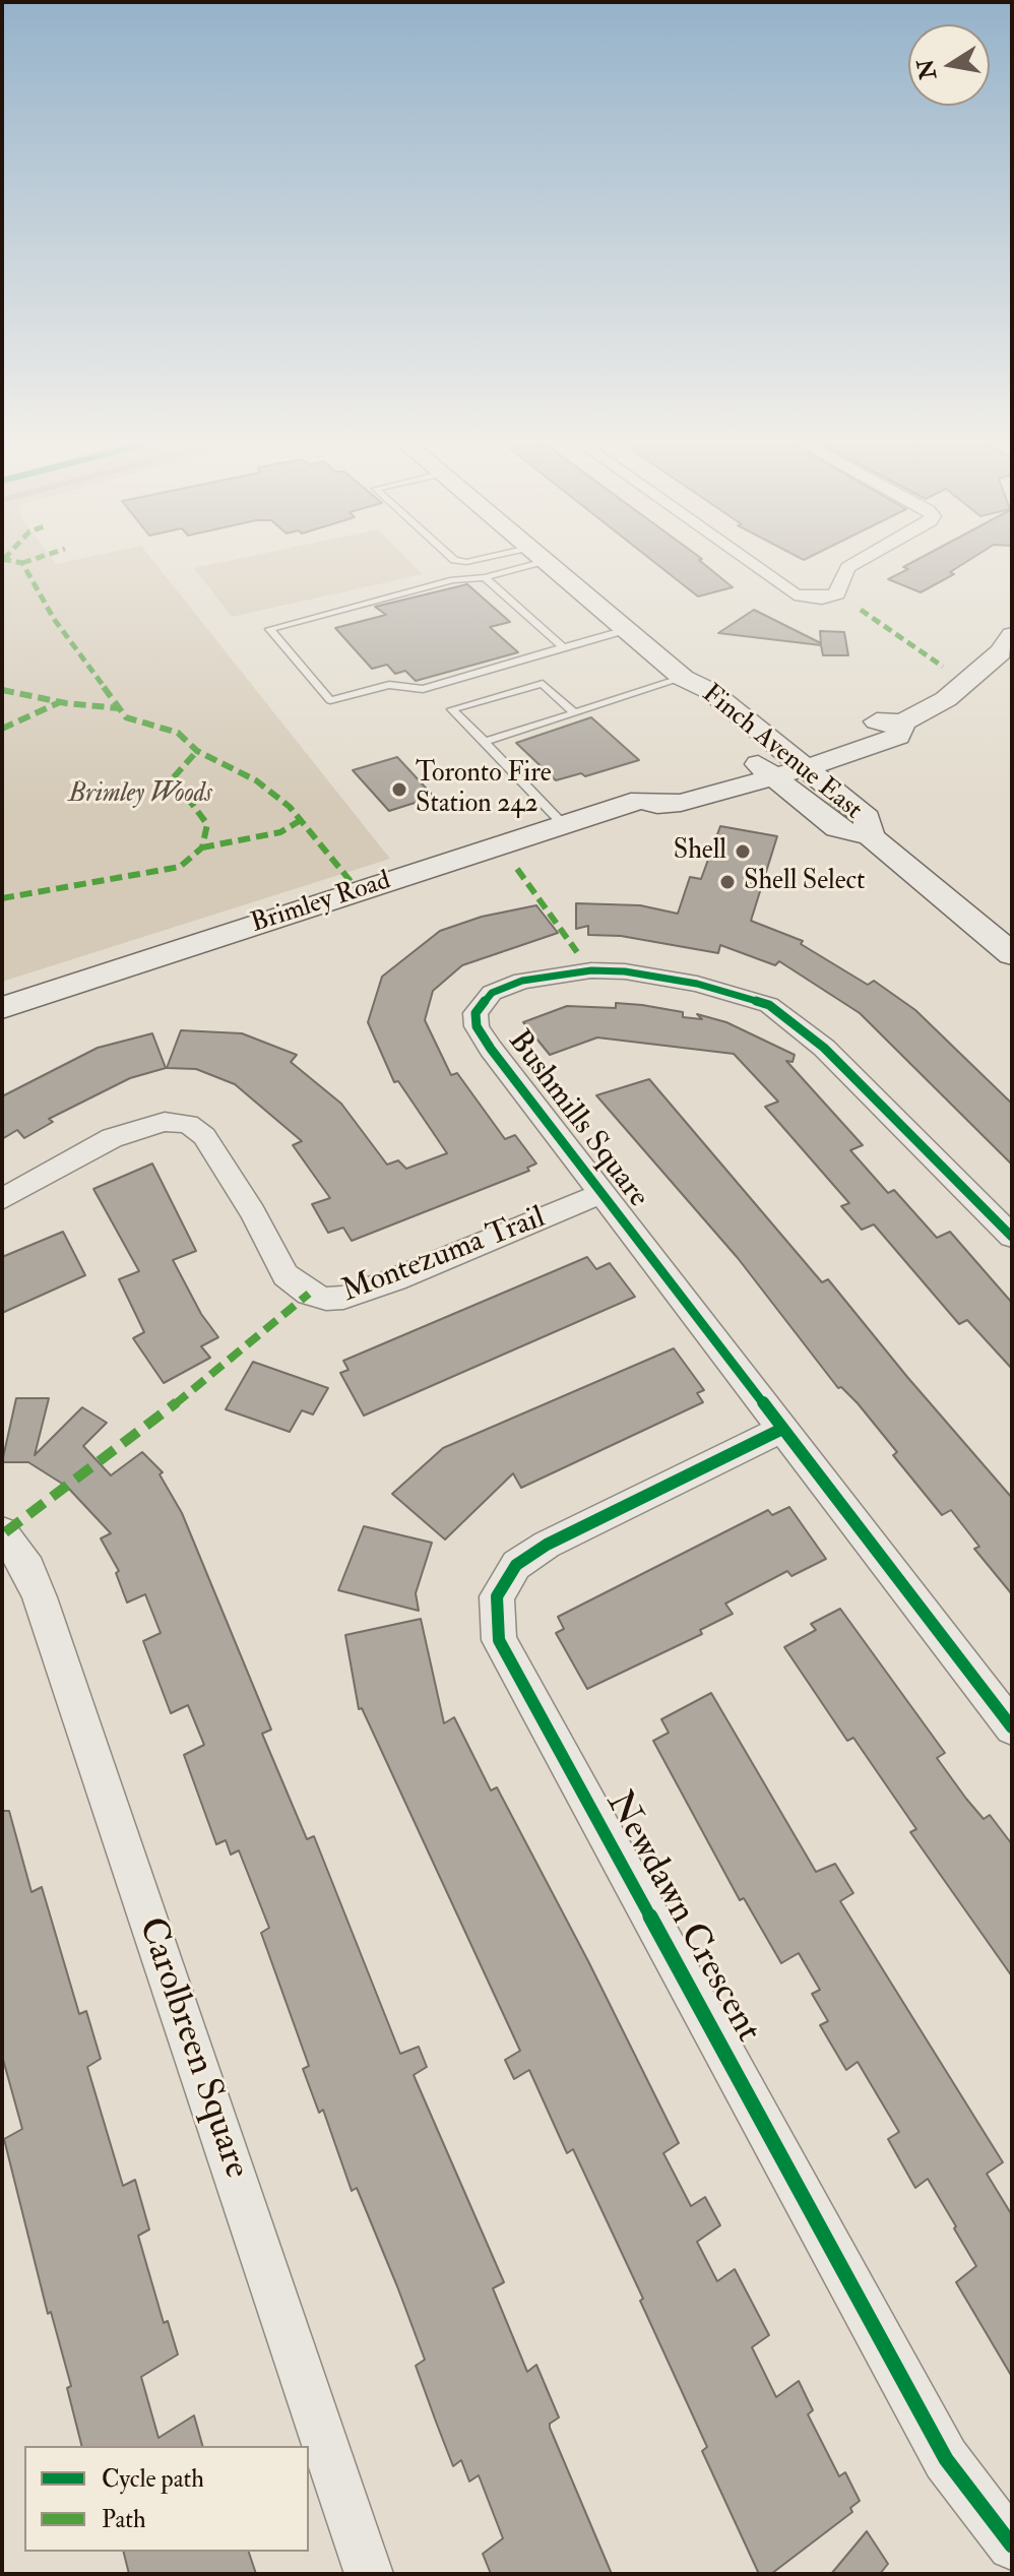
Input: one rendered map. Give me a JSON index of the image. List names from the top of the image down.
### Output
{
  "streets": {
    "main road": ["Finch Avenue East", "Brimley Road"],
    "street": [
      "Bushmills Square",
      "Montezuma Trail",
      "Newdawn Crescent",
      "Carolbreen Square"
    ]
  },
  "crossings": [
    ["Finch Avenue East", "Brimley Road"],
    ["Bushmills Square", "Montezuma Trail"],
    ["Bushmills Square", "Newdawn Crescent"]
  ],
  "parks": ["Brimley Woods"],
  "places": ["Toronto Fire Station 242", "Shell", "Shell Select"],
  "legend": ["Cycle path", "Path"],
  "north": "left"
}
